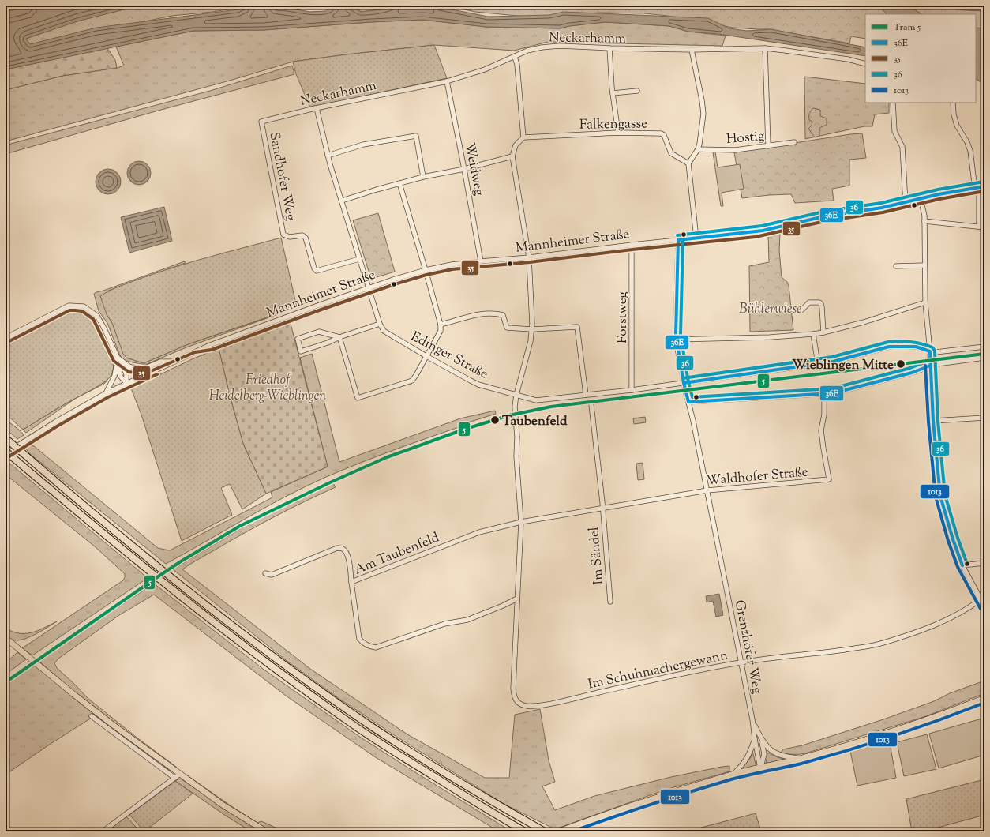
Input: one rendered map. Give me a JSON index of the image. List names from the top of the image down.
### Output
{
  "streets": {
    "street": [
      "Neckarhamm",
      "Falkengasse",
      "Hostig",
      "Weidweg",
      "Sandhofer Weg",
      "Mannheimer Straße",
      "Forstweg",
      "Edinger Straße",
      "Waldhofer Straße",
      "Am Taubenfeld",
      "Im Sändel",
      "Grenzhöfer Weg",
      "Im Schuhmachergewann"
    ]
  },
  "crossings": [
    ["Neckarhamm", "Weidweg"],
    ["Neckarhamm", "Sandhofer Weg"],
    ["Neckarhamm", "Edinger Straße"],
    ["Weidweg", "Mannheimer Straße"],
    ["Sandhofer Weg", "Edinger Straße"],
    ["Mannheimer Straße", "Forstweg"],
    ["Mannheimer Straße", "Edinger Straße"],
    ["Mannheimer Straße", "Grenzhöfer Weg"],
    ["Forstweg", "Edinger Straße"],
    ["Edinger Straße", "Grenzhöfer Weg"],
    ["Waldhofer Straße", "Am Taubenfeld"],
    ["Waldhofer Straße", "Im Sändel"],
    ["Waldhofer Straße", "Grenzhöfer Weg"],
    ["Am Taubenfeld", "Im Schuhmachergewann"],
    ["Grenzhöfer Weg", "Im Schuhmachergewann"]
  ],
  "parks": ["Bühlerwiese", "Friedhof Heidelberg-Wieblingen"],
  "places": ["Wieblingen Mitte", "Taubenfeld"],
  "lines": [
    "transit line 36",
    "transit line 36E",
    "transit line 35",
    "tram line 5",
    "transit line 1013"
  ],
  "legend": [
    "Tram 5",
    "36E",
    "35",
    "36",
    "1013"
  ]
}
